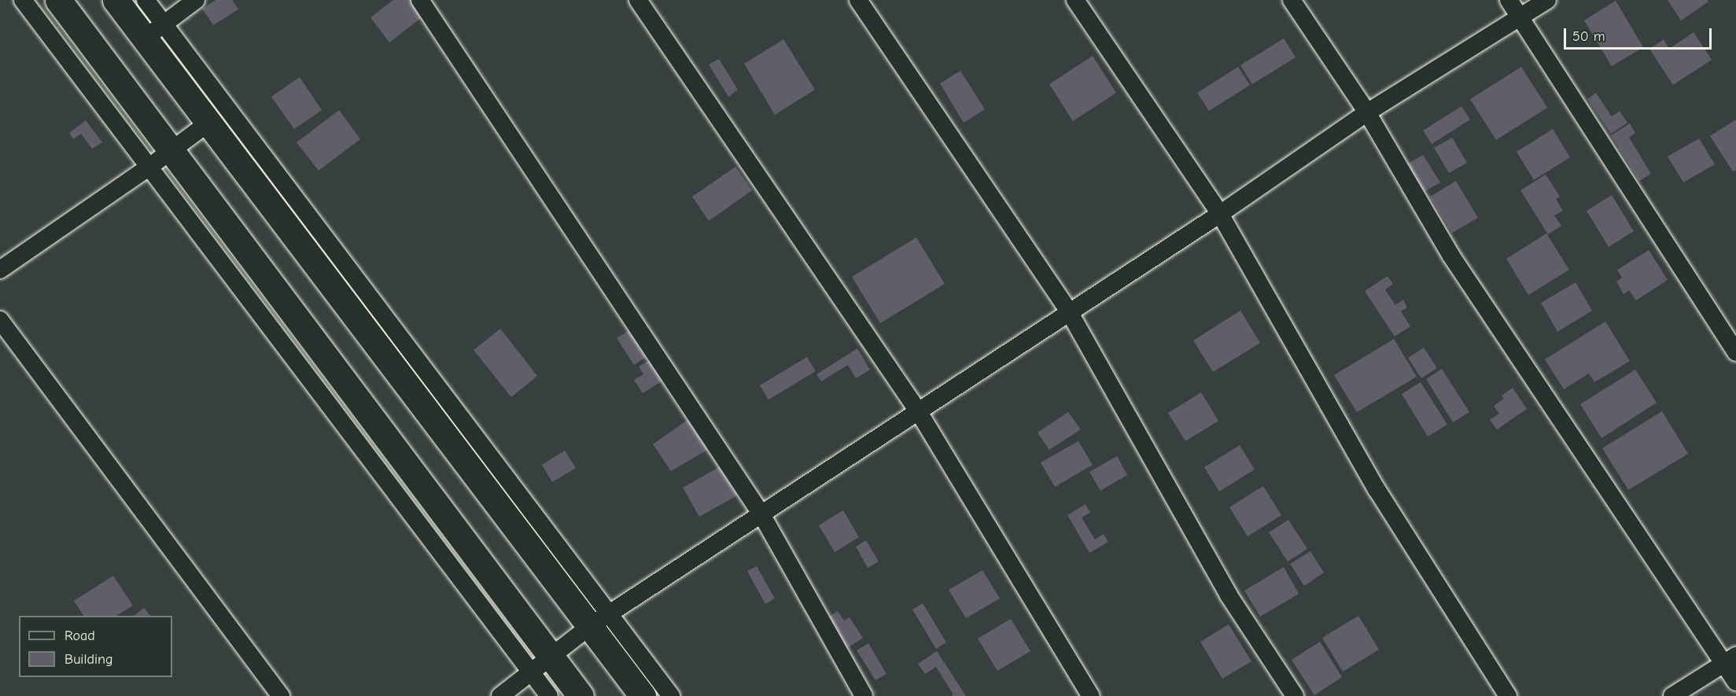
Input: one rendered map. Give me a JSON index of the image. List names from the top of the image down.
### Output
{
  "legend": ["Road", "Building"],
  "scale_bar": "50 m"
}
